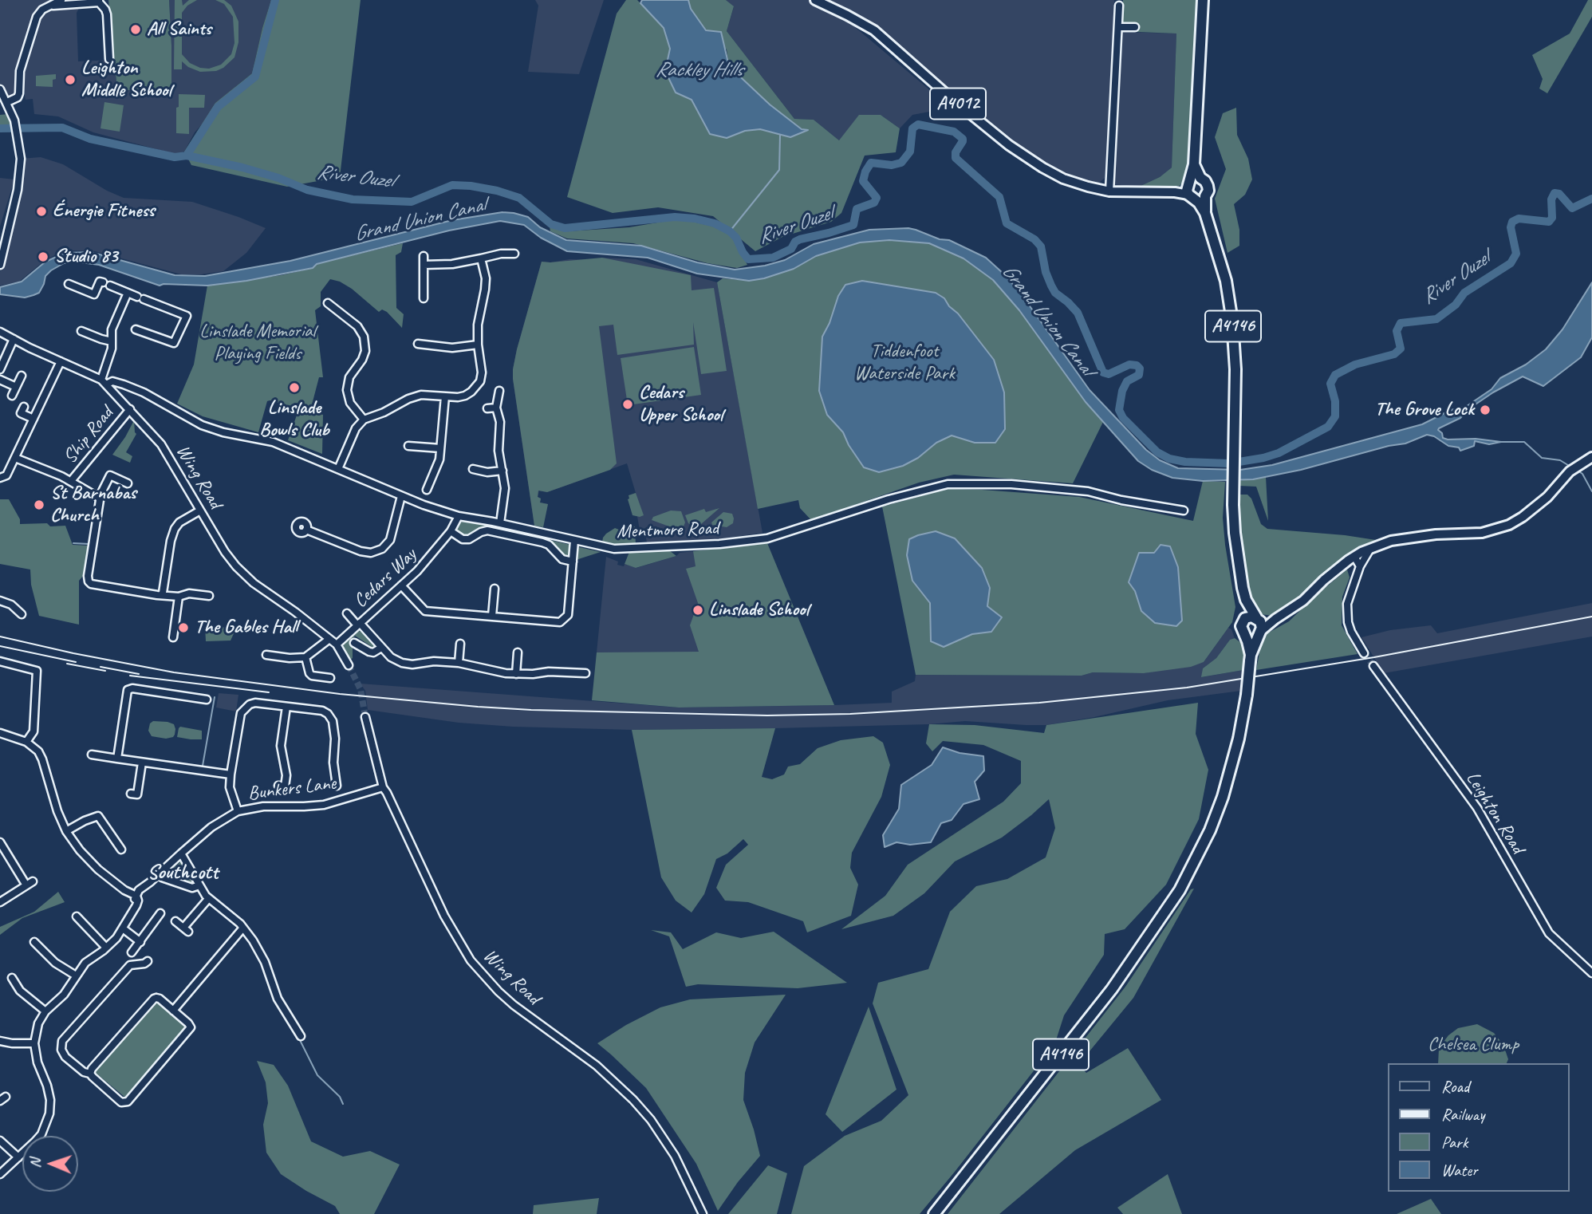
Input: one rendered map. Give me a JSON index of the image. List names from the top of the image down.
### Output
{
  "streets": {
    "highway": ["A4146"],
    "main road": ["A4012"],
    "street": [
      "Ship Road",
      "Wing Road",
      "Mentmore Road",
      "Cedars Way",
      "Bunkers Lane",
      "Leighton Road"
    ]
  },
  "crossings": [
    ["A4012", "A4146"],
    ["Ship Road", "Wing Road"],
    ["Wing Road", "Mentmore Road"],
    ["Wing Road", "Cedars Way"],
    ["Wing Road", "Bunkers Lane"],
    ["Mentmore Road", "Cedars Way"]
  ],
  "districts": ["Southcott"],
  "water": ["Rackley Hills", "River Ouzel", "Grand Union Canal"],
  "parks": ["Linslade Memorial Playing Fields", "Tiddenfoot Waterside Park", "Chelsea Clump"],
  "places": [
    "All Saints",
    "Leighton Middle School",
    "Énergie Fitness",
    "Studio 83",
    "Linslade Bowls Club",
    "Cedars Upper School",
    "The Grove Lock",
    "St Barnabas Church",
    "Linslade School",
    "The Gables Hall"
  ],
  "legend": [
    "Road",
    "Railway",
    "Park",
    "Water"
  ],
  "north": "left"
}
